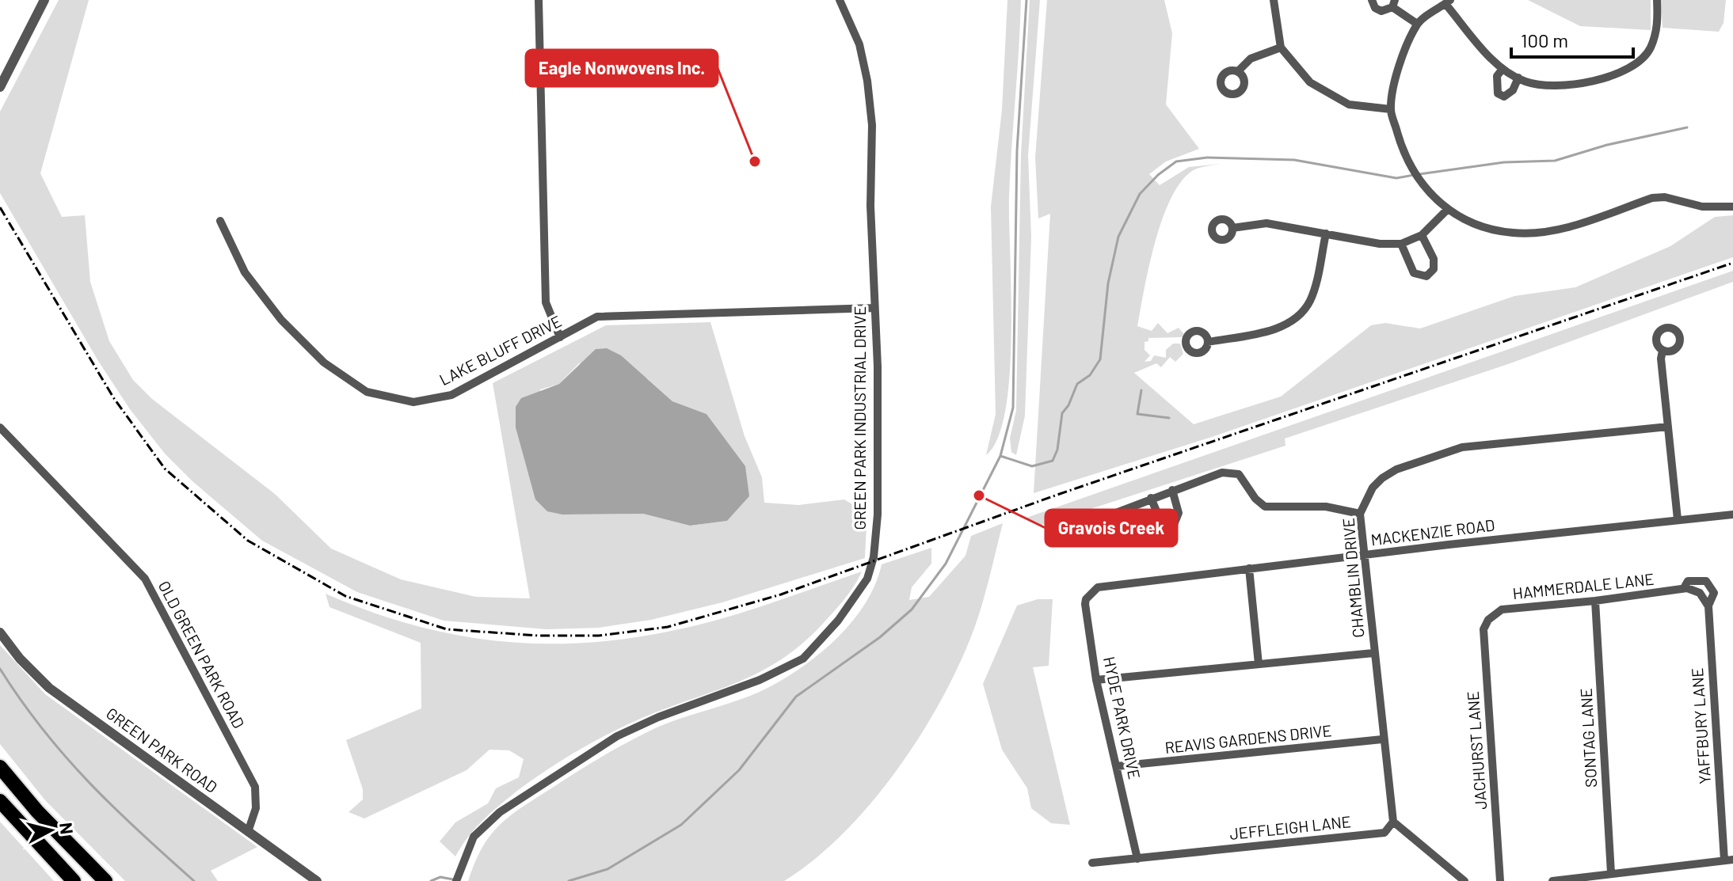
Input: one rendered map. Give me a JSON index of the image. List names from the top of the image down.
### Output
{
  "streets": {
    "street": [
      "LAKE BLUFF DRIVE",
      "GREEN PARK INDUSTRIAL DRIVE",
      "MACKENZIE ROAD",
      "CHAMBLIN DRIVE",
      "HAMMERDALE LANE",
      "OLD GREEN PARK ROAD",
      "HYDE PARK DRIVE",
      "YAFFBURY LANE",
      "SONTAG LANE",
      "REAVIS GARDENS DRIVE",
      "GREEN PARK ROAD",
      "JACHURST LANE",
      "JEFFLEIGH LANE"
    ]
  },
  "crossings": [
    ["LAKE BLUFF DRIVE", "GREEN PARK INDUSTRIAL DRIVE"],
    ["MACKENZIE ROAD", "CHAMBLIN DRIVE"],
    ["MACKENZIE ROAD", "HYDE PARK DRIVE"],
    ["CHAMBLIN DRIVE", "REAVIS GARDENS DRIVE"],
    ["CHAMBLIN DRIVE", "JEFFLEIGH LANE"],
    ["HAMMERDALE LANE", "YAFFBURY LANE"],
    ["HAMMERDALE LANE", "SONTAG LANE"],
    ["HAMMERDALE LANE", "JACHURST LANE"],
    ["OLD GREEN PARK ROAD", "GREEN PARK ROAD"],
    ["HYDE PARK DRIVE", "REAVIS GARDENS DRIVE"],
    ["HYDE PARK DRIVE", "JEFFLEIGH LANE"]
  ],
  "places": ["Eagle Nonwovens Inc.", "Gravois Creek"],
  "scale_bar": "100 m",
  "north": "right"
}
